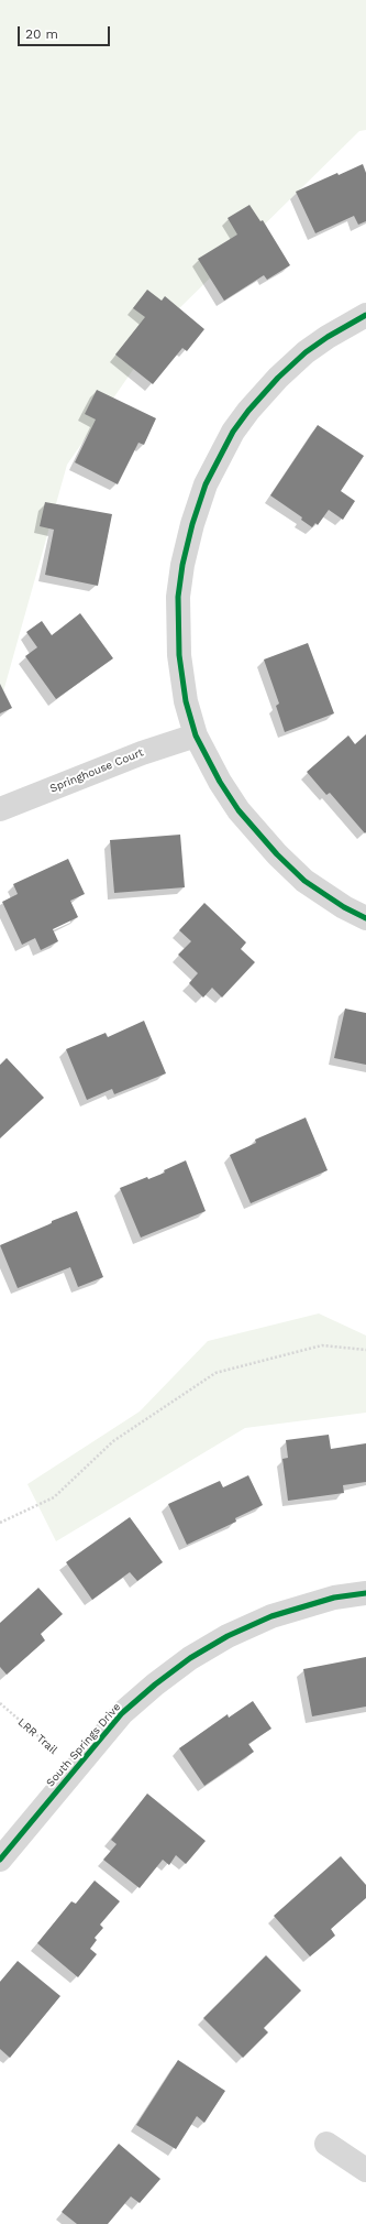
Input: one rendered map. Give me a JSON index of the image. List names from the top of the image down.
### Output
{
  "streets": {
    "street": ["Springhouse Court", "South Springs Drive"],
    "path": ["LRR Trail"]
  },
  "crossings": [
    ["LRR Trail", "South Springs Drive"]
  ],
  "scale_bar": "20 m"
}
